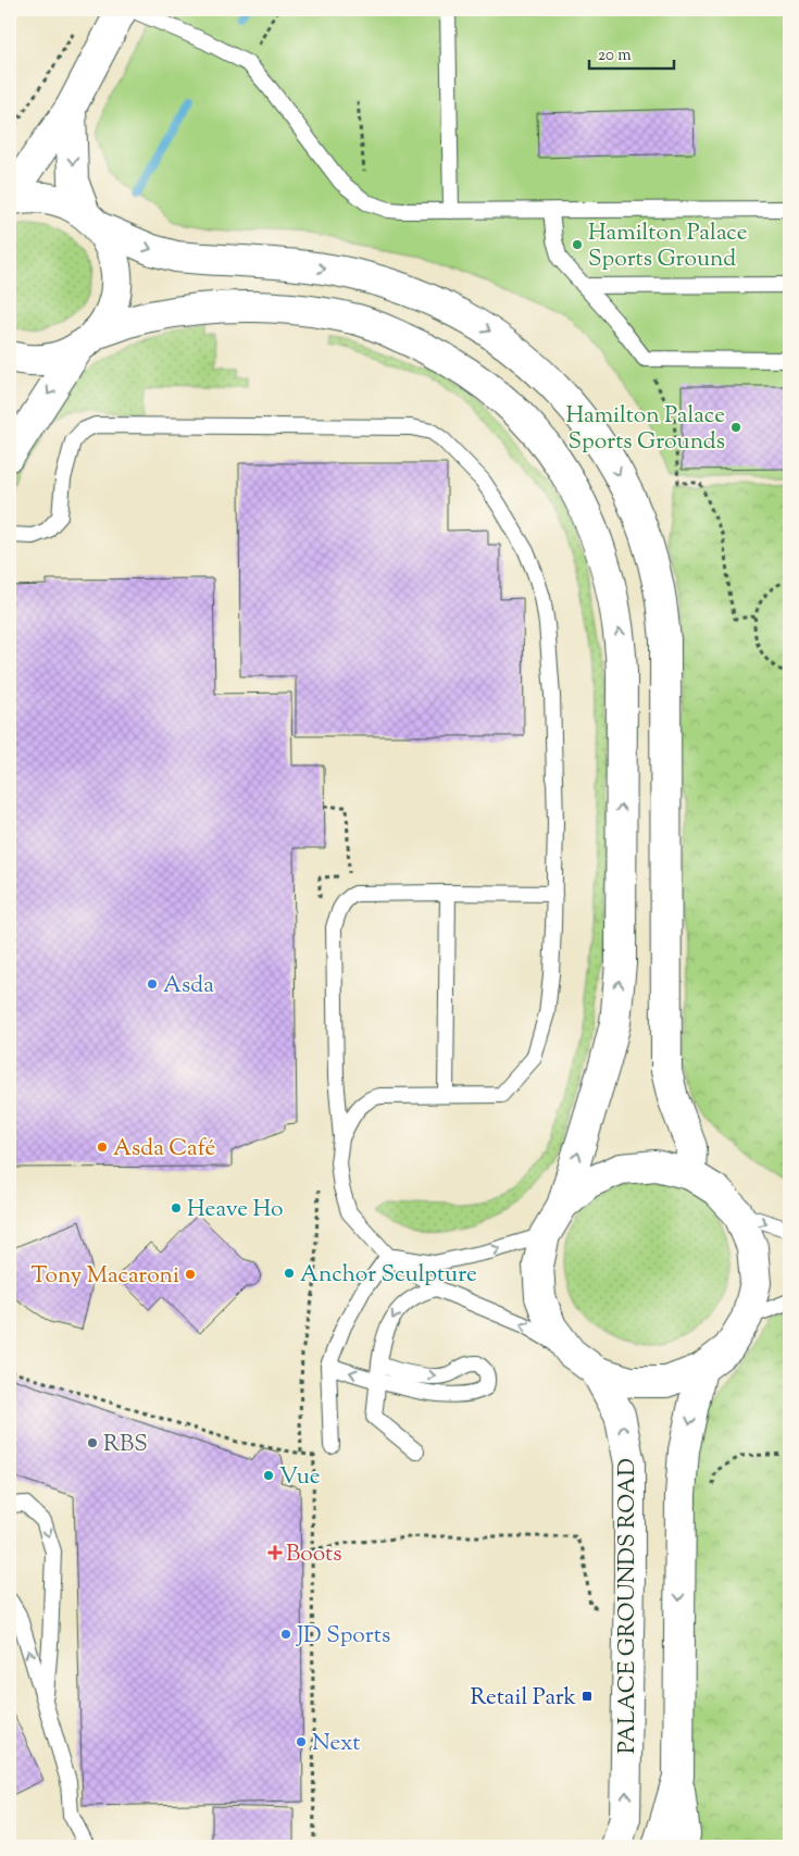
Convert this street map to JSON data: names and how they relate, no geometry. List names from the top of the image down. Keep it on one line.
{"streets":{"main road":["PALACE GROUNDS ROAD"]},"places":{"other":["Hamilton Palace Sports Ground","Hamilton Palace Sports Grounds","Asda","Asda Café","Heave Ho","Anchor Sculpture","Tony Macaroni","RBS","Vue","JD Sports","Next"],"health":["Boots"],"transit":["Retail Park"]},"scale_bar":"20 m"}
